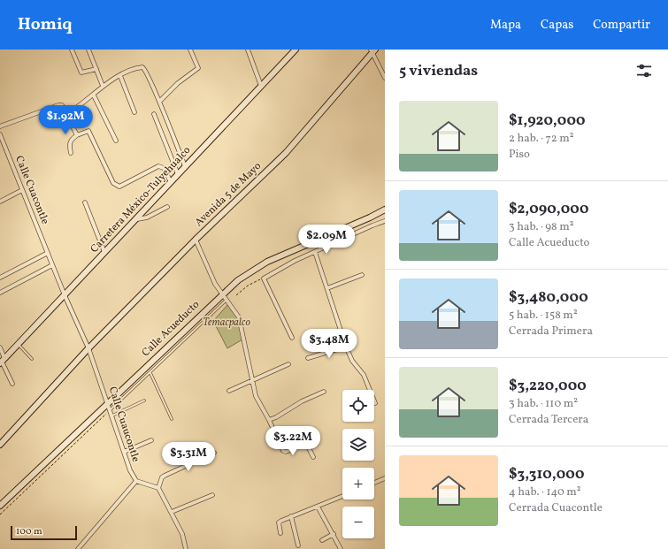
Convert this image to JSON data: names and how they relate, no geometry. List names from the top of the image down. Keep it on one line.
{"streets":{"main road":["Avenida 5 de Mayo","Carretera México-Tulyehualco","Calle Acueducto"],"street":["Calle Cuacontle","Calle Cuaucontle"]},"crossings":[["Calle Cuacontle","Avenida 5 de Mayo"],["Calle Cuacontle","Carretera México-Tulyehualco"],["Calle Cuacontle","Calle Cuaucontle"],["Avenida 5 de Mayo","Calle Cuaucontle"],["Calle Acueducto","Calle Cuaucontle"]],"parks":["Temacpalco"],"scale_bar":"100 m","page":{"header":"Homiq","nav":["Mapa","Capas","Compartir"],"heading":"5 viviendas","list":[{"name":"$1,920,000","note":"2 hab. · 72 m² · Piso"},{"name":"$2,090,000","note":"3 hab. · 98 m² · Calle Acueducto"},{"name":"$3,480,000","note":"5 hab. · 158 m² · Cerrada Primera"},{"name":"$3,220,000","note":"3 hab. · 110 m² · Cerrada Tercera"},{"name":"$3,310,000","note":"4 hab. · 140 m² · Cerrada Cuacontle"}],"price":["$1.92M","$2.09M","$3.48M","$3.22M","$3.31M"],"map_buttons":["+","−"],"scale":"100 m"}}
